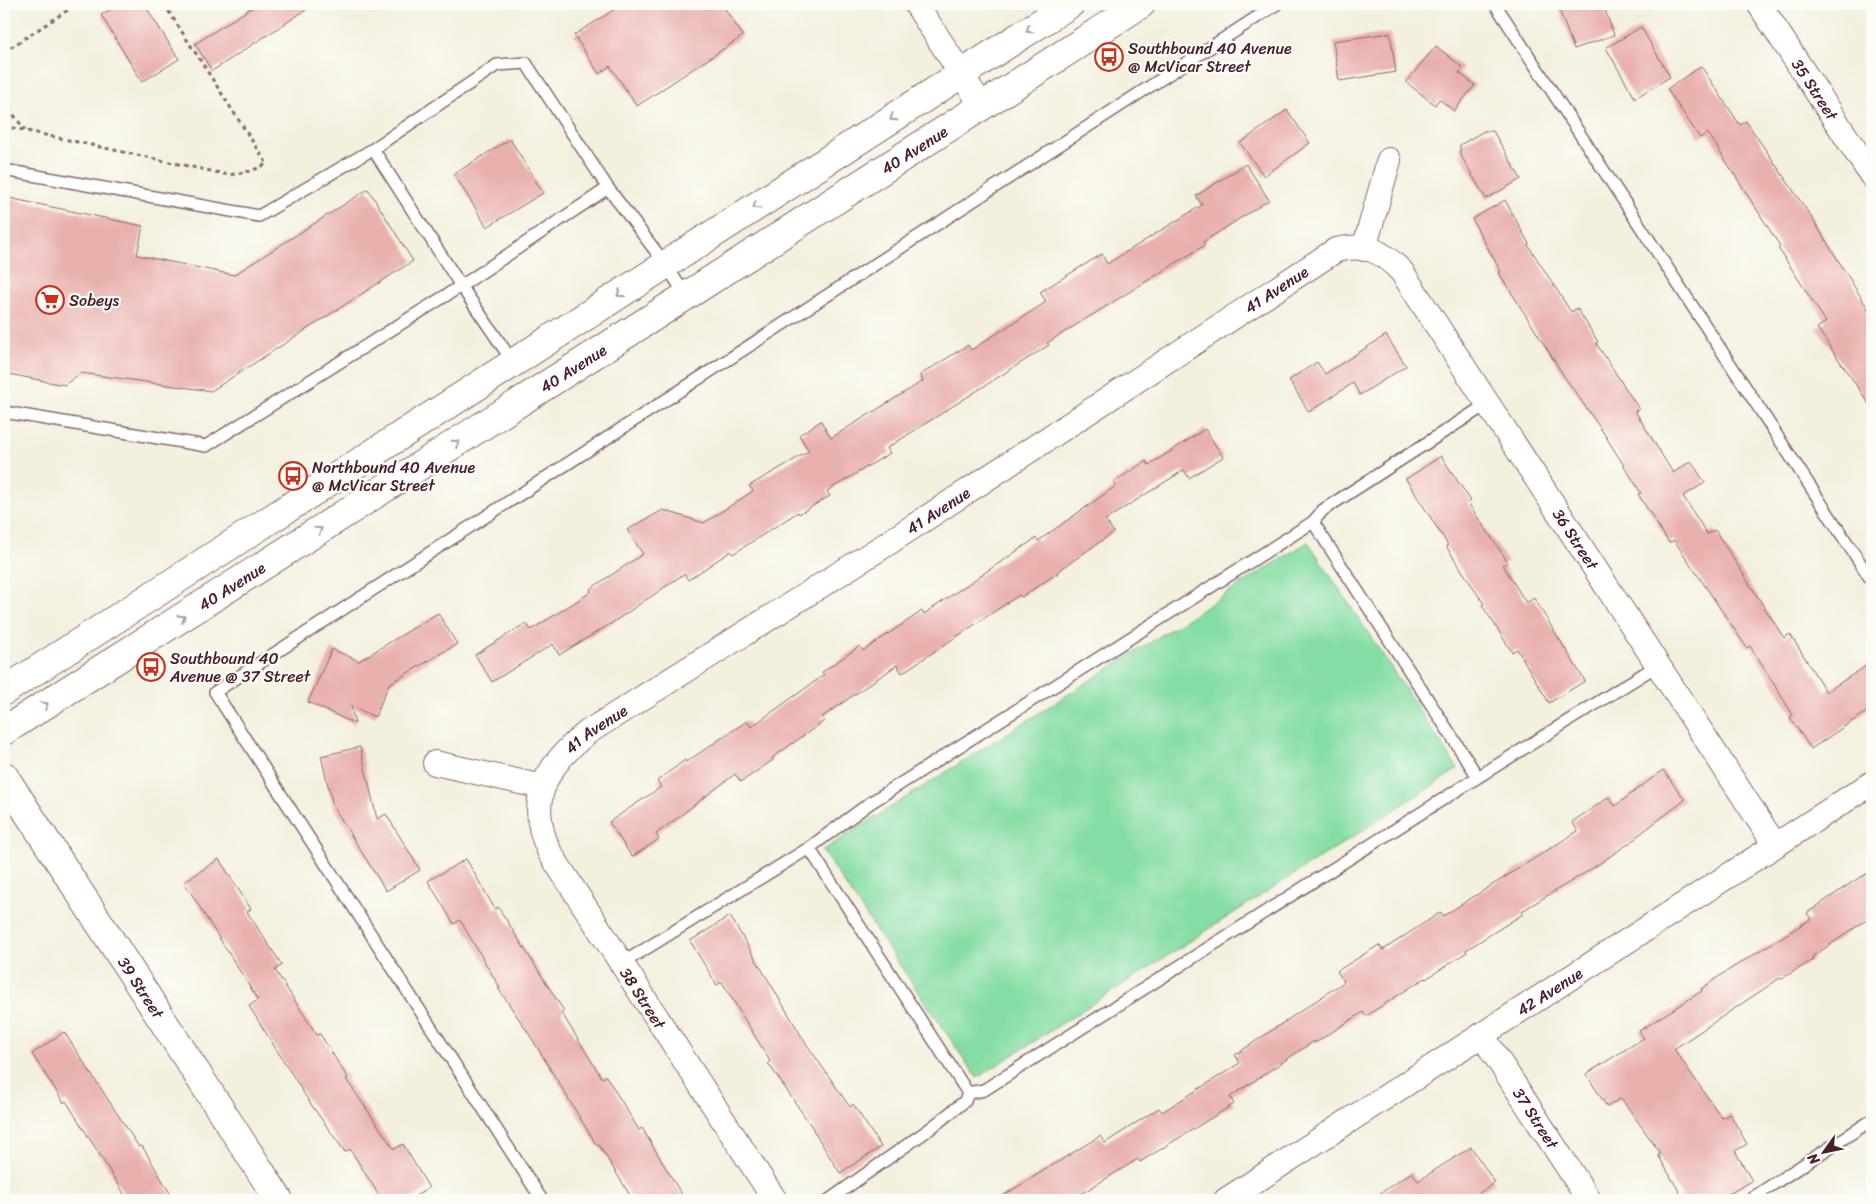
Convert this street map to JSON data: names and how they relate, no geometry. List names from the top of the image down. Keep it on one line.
{"streets":{"main road":["40 Avenue","39 Street"],"street":["35 Street","41 Avenue","36 Street","42 Avenue","38 Street","37 Street"]},"crossings":[["41 Avenue","36 Street"],["41 Avenue","38 Street"],["36 Street","42 Avenue"],["42 Avenue","37 Street"]],"places":{"bus stop":["Southbound 40 Avenue @ McVicar Street","Northbound 40 Avenue @ McVicar Street","Southbound 40 Avenue @ 37 Street"],"supermarket":["Sobeys"]},"north":"bottom left"}
